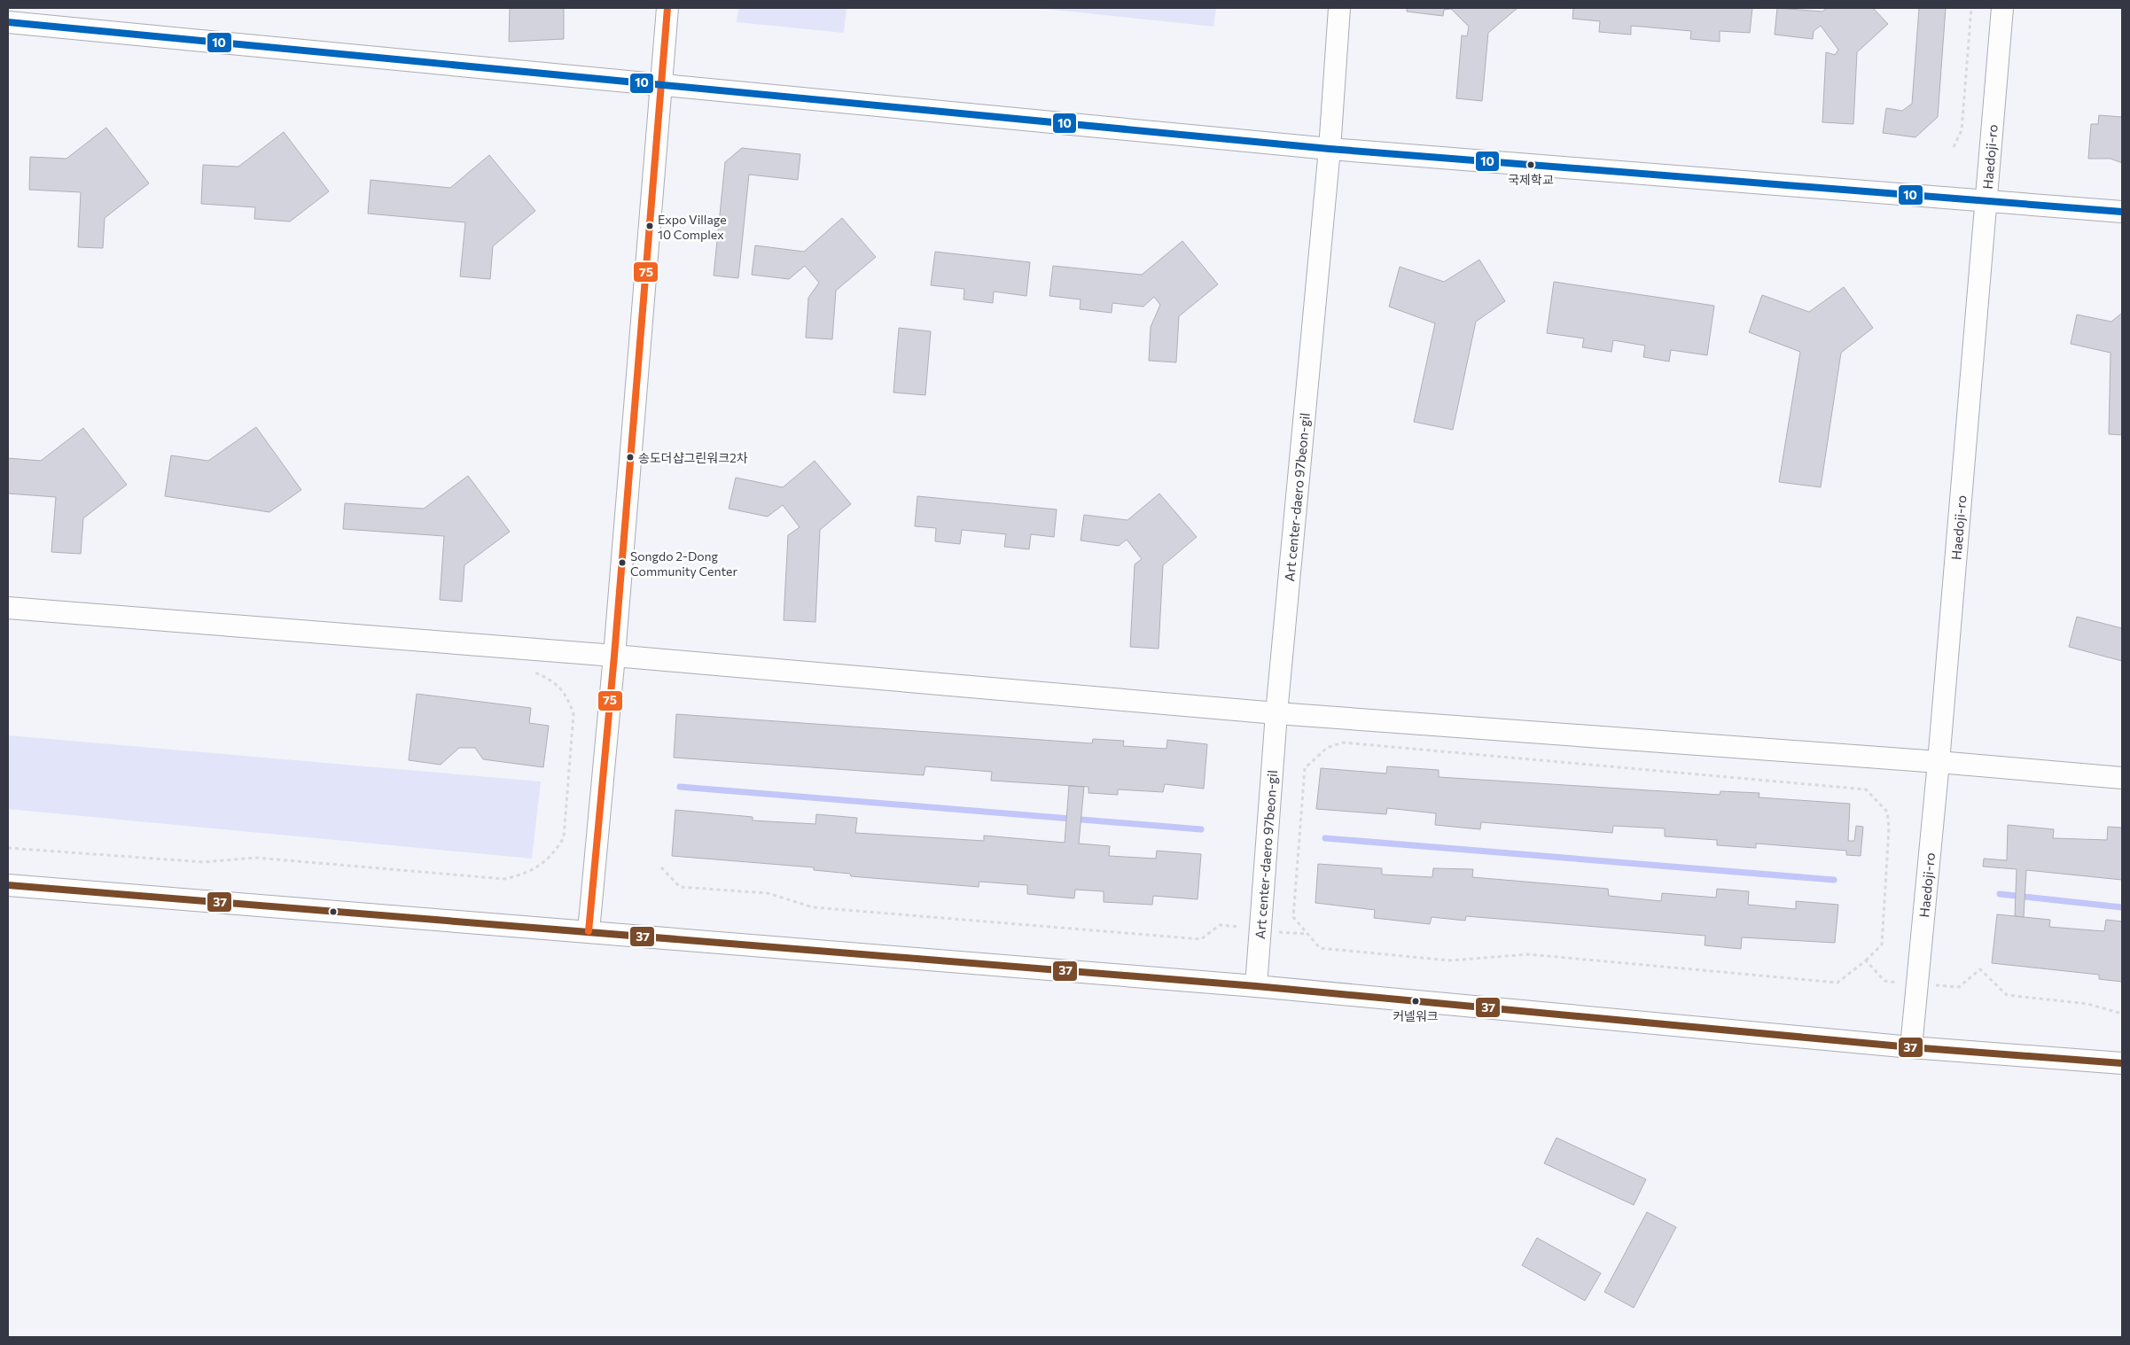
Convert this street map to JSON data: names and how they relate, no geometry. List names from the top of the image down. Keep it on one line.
{"streets":{"street":["Haedoji-ro","Art center-daero 97beon-gil"]},"places":["국제학교","Expo Village 10 Complex","송도더샵그린워크2차","Songdo 2-Dong Community Center","커넬워크"],"lines":["transit line 75","transit line 10","transit line 37"]}
